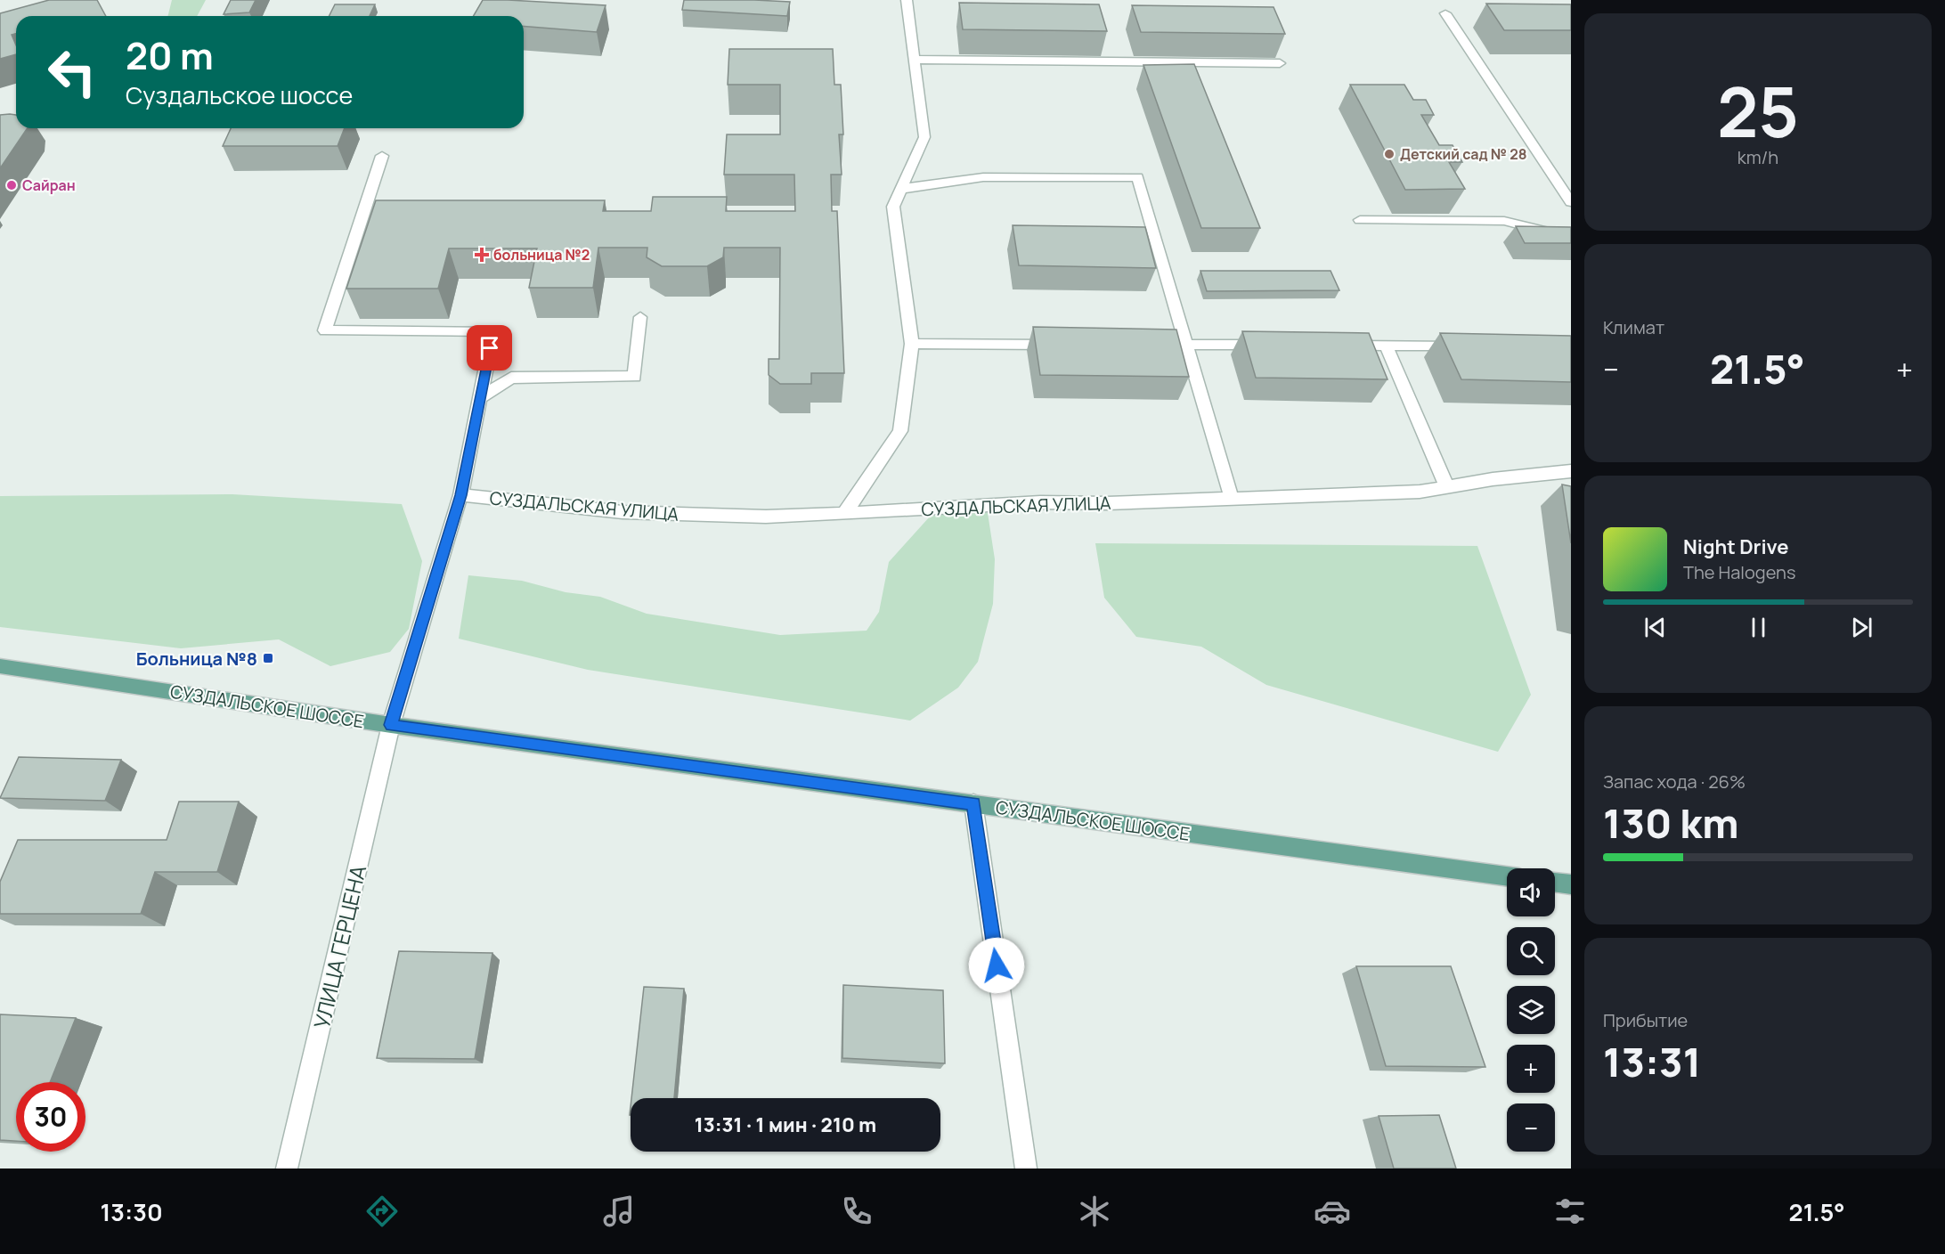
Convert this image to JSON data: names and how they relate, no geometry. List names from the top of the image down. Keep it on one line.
{"streets":{"main road":["СУЗДАЛЬСКОЕ ШОССЕ"],"street":["СУЗДАЛЬСКАЯ УЛИЦА","УЛИЦА ГЕРЦЕНА"]},"crossings":[["СУЗДАЛЬСКАЯ УЛИЦА","УЛИЦА ГЕРЦЕНА"],["СУЗДАЛЬСКОЕ ШОССЕ","УЛИЦА ГЕРЦЕНА"]],"places":{"other":["Детский сад № 28","Сайран"],"health":["больница №2"],"transit":["Больница №8"]},"page":{"tile":[["25","km/h"],"Климат",["Запас хода · 26%","130 km"],["Прибытие","13:31"]],"turn":["20 m","Суздальское шоссе"],"heat":["−","21.5°","+"],"song":["Night Drive","The Halogens"],"map_buttons":["+","−"],"limit":"30","trip":"13:31 · 1 мин · 210 m","tabs":["13:30","21.5°"]}}
